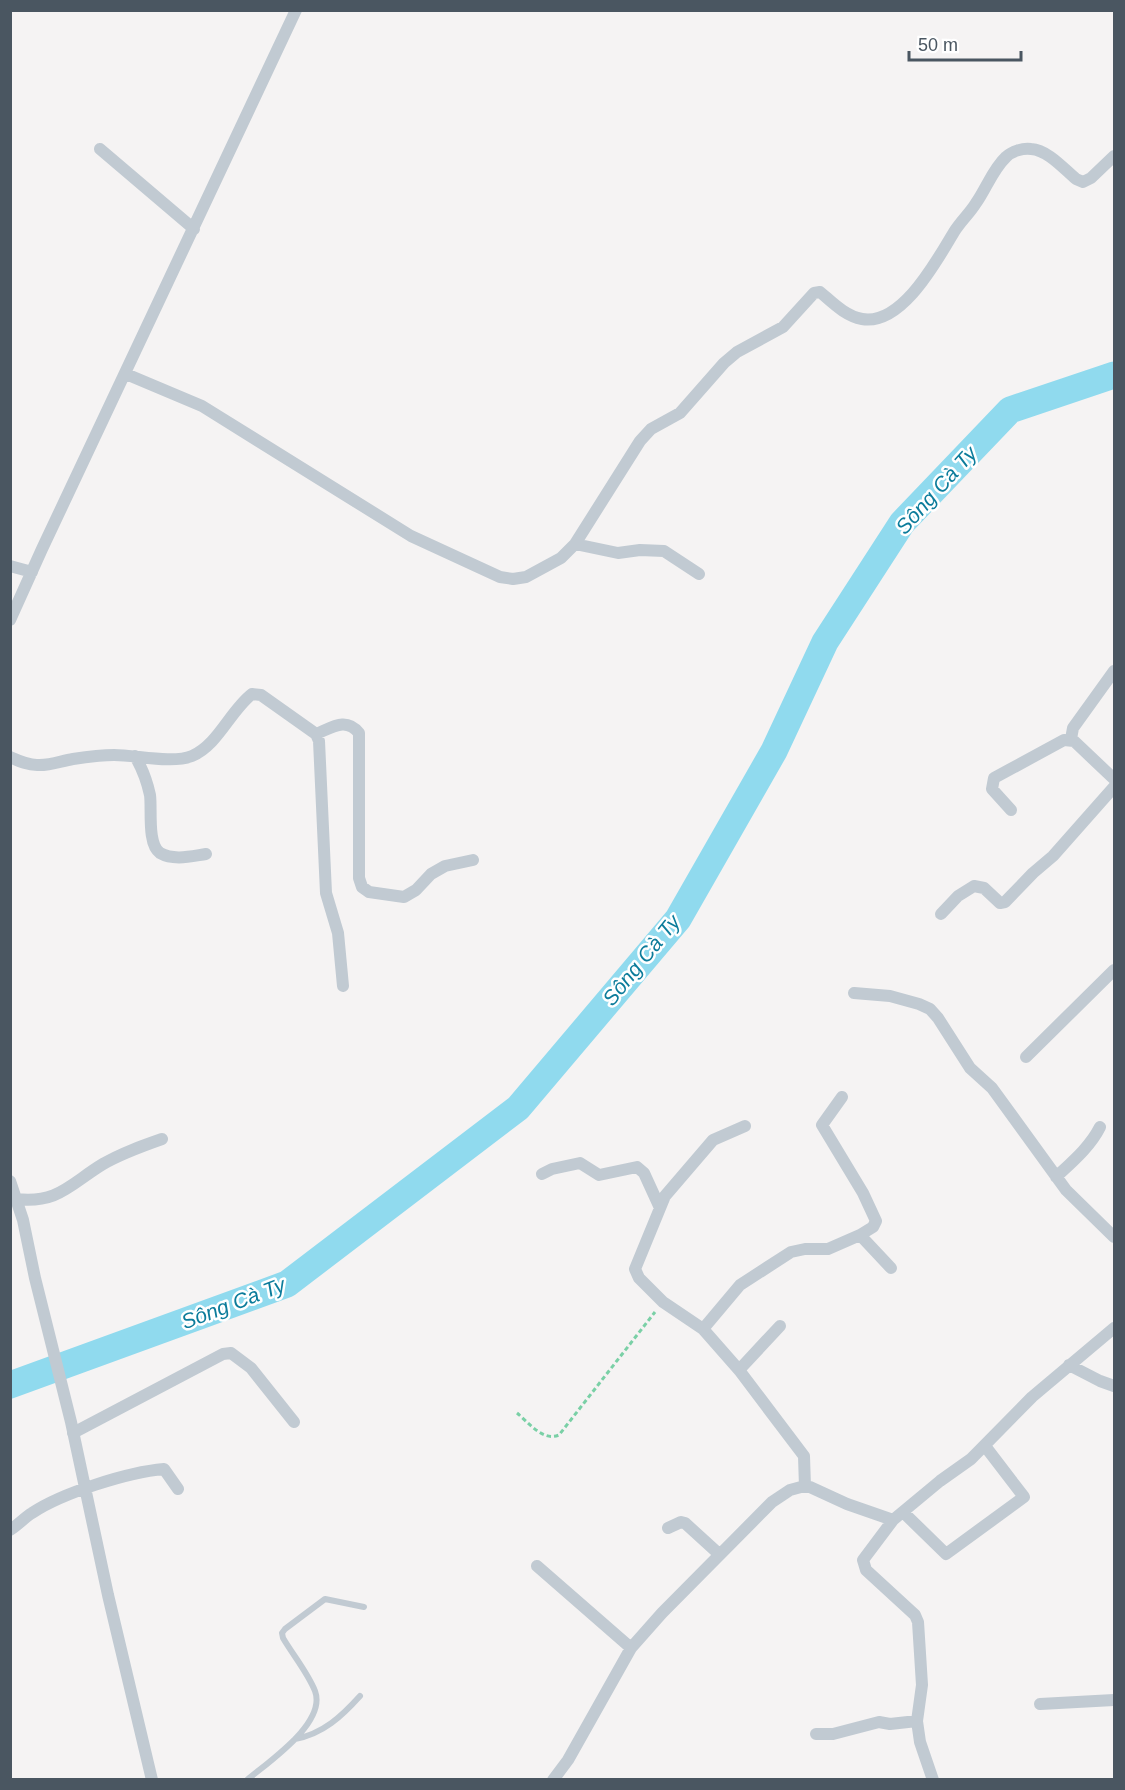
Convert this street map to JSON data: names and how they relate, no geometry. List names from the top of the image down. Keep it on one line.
{"water":["Sông Cà Ty"],"scale_bar":"50 m"}
